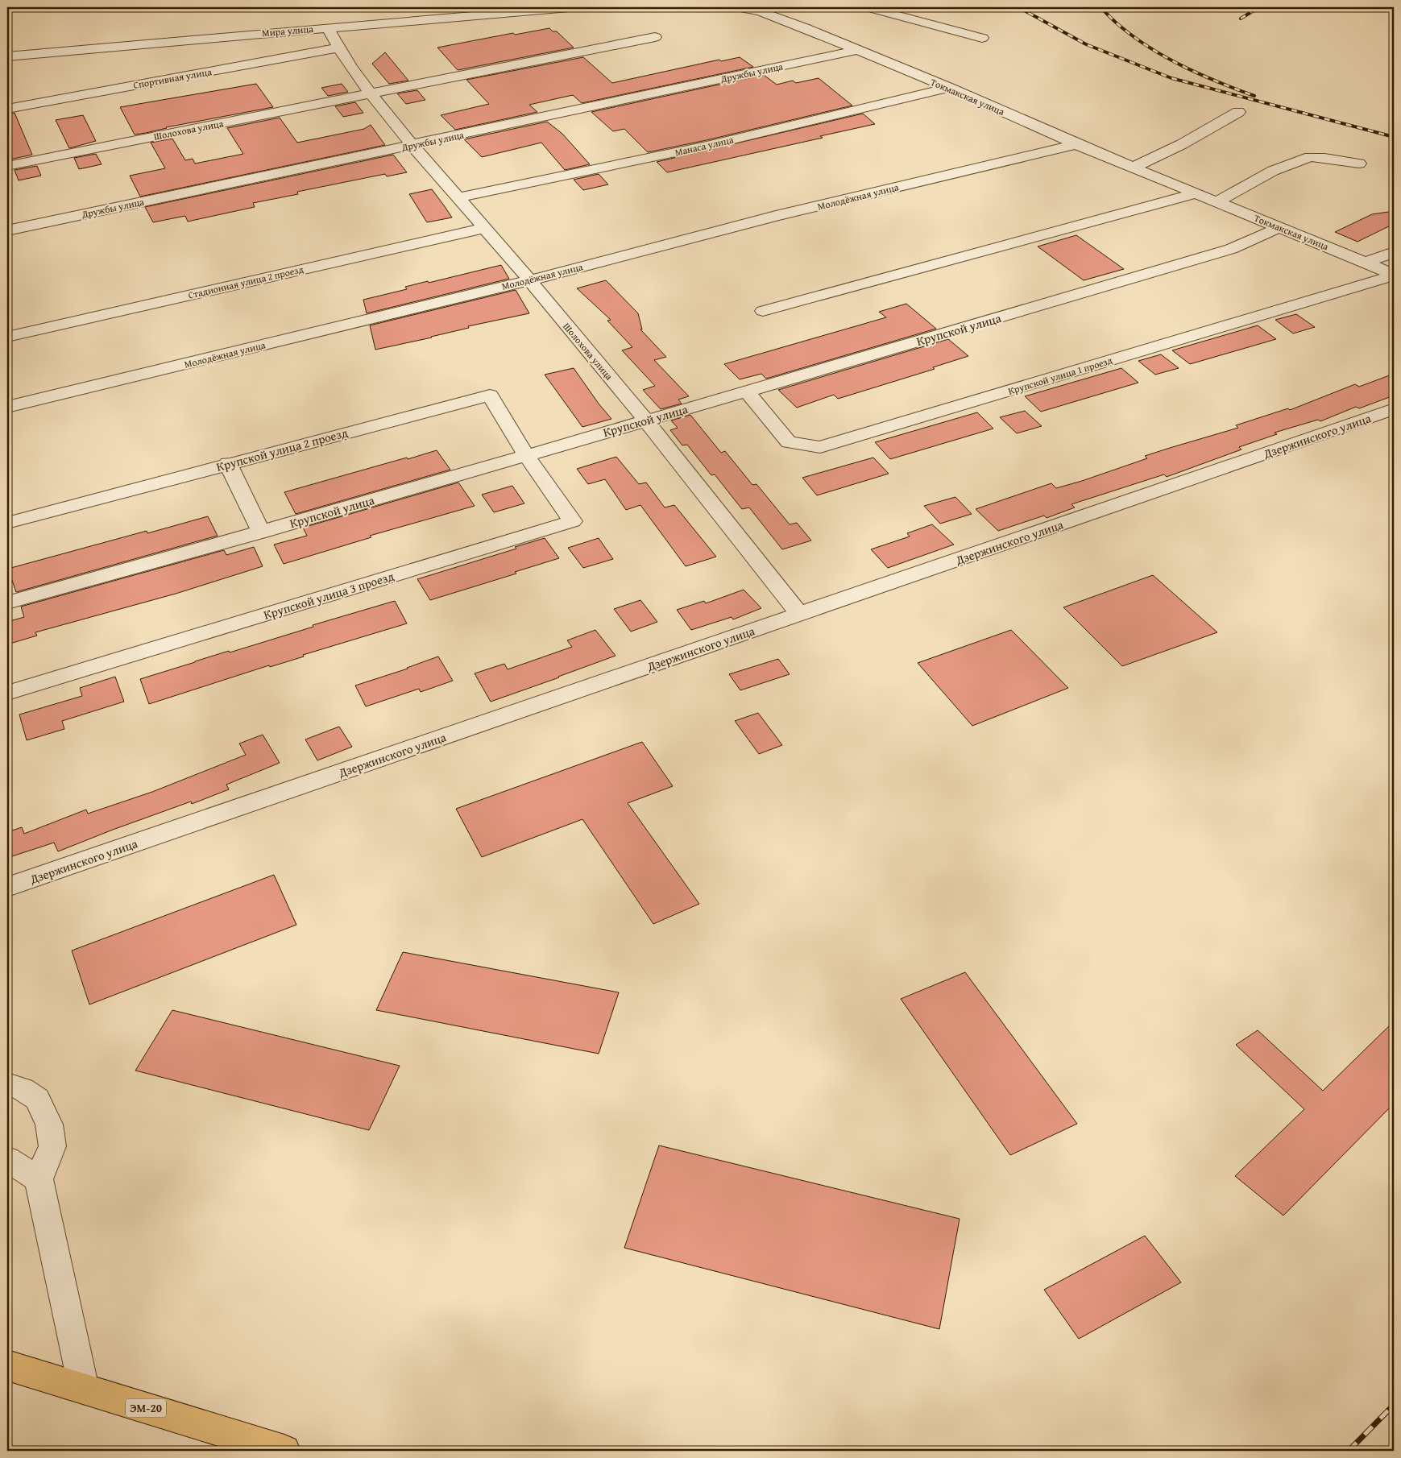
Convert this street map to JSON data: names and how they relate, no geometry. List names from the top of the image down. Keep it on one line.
{"streets":{"main road":["ЭМ-20"],"street":["Мира улица","Дружбы улица","Спортивная улица","Токмакская улица","Шолохова улица","Манаса улица","Молодёжная улица","Стадионная улица 2 проезд","Крупской улица","Крупской улица 1 проезд","Дзержинского улица","Крупской улица 2 проезд","Крупской улица 3 проезд"]},"crossings":[["Мира улица","Шолохова улица"],["Дружбы улица","Токмакская улица"],["Дружбы улица","Шолохова улица"],["Спортивная улица","Шолохова улица"],["Токмакская улица","Манаса улица"],["Токмакская улица","Молодёжная улица"],["Токмакская улица","Крупской улица"],["Токмакская улица","Крупской улица 1 проезд"],["Шолохова улица","Манаса улица"],["Шолохова улица","Молодёжная улица"],["Шолохова улица","Стадионная улица 2 проезд"],["Шолохова улица","Крупской улица"],["Шолохова улица","Дзержинского улица"],["Крупской улица","Крупской улица 1 проезд"],["Крупской улица","Крупской улица 2 проезд"],["Крупской улица","Крупской улица 3 проезд"],["Крупской улица 2 проезд","Крупской улица 3 проезд"]]}
